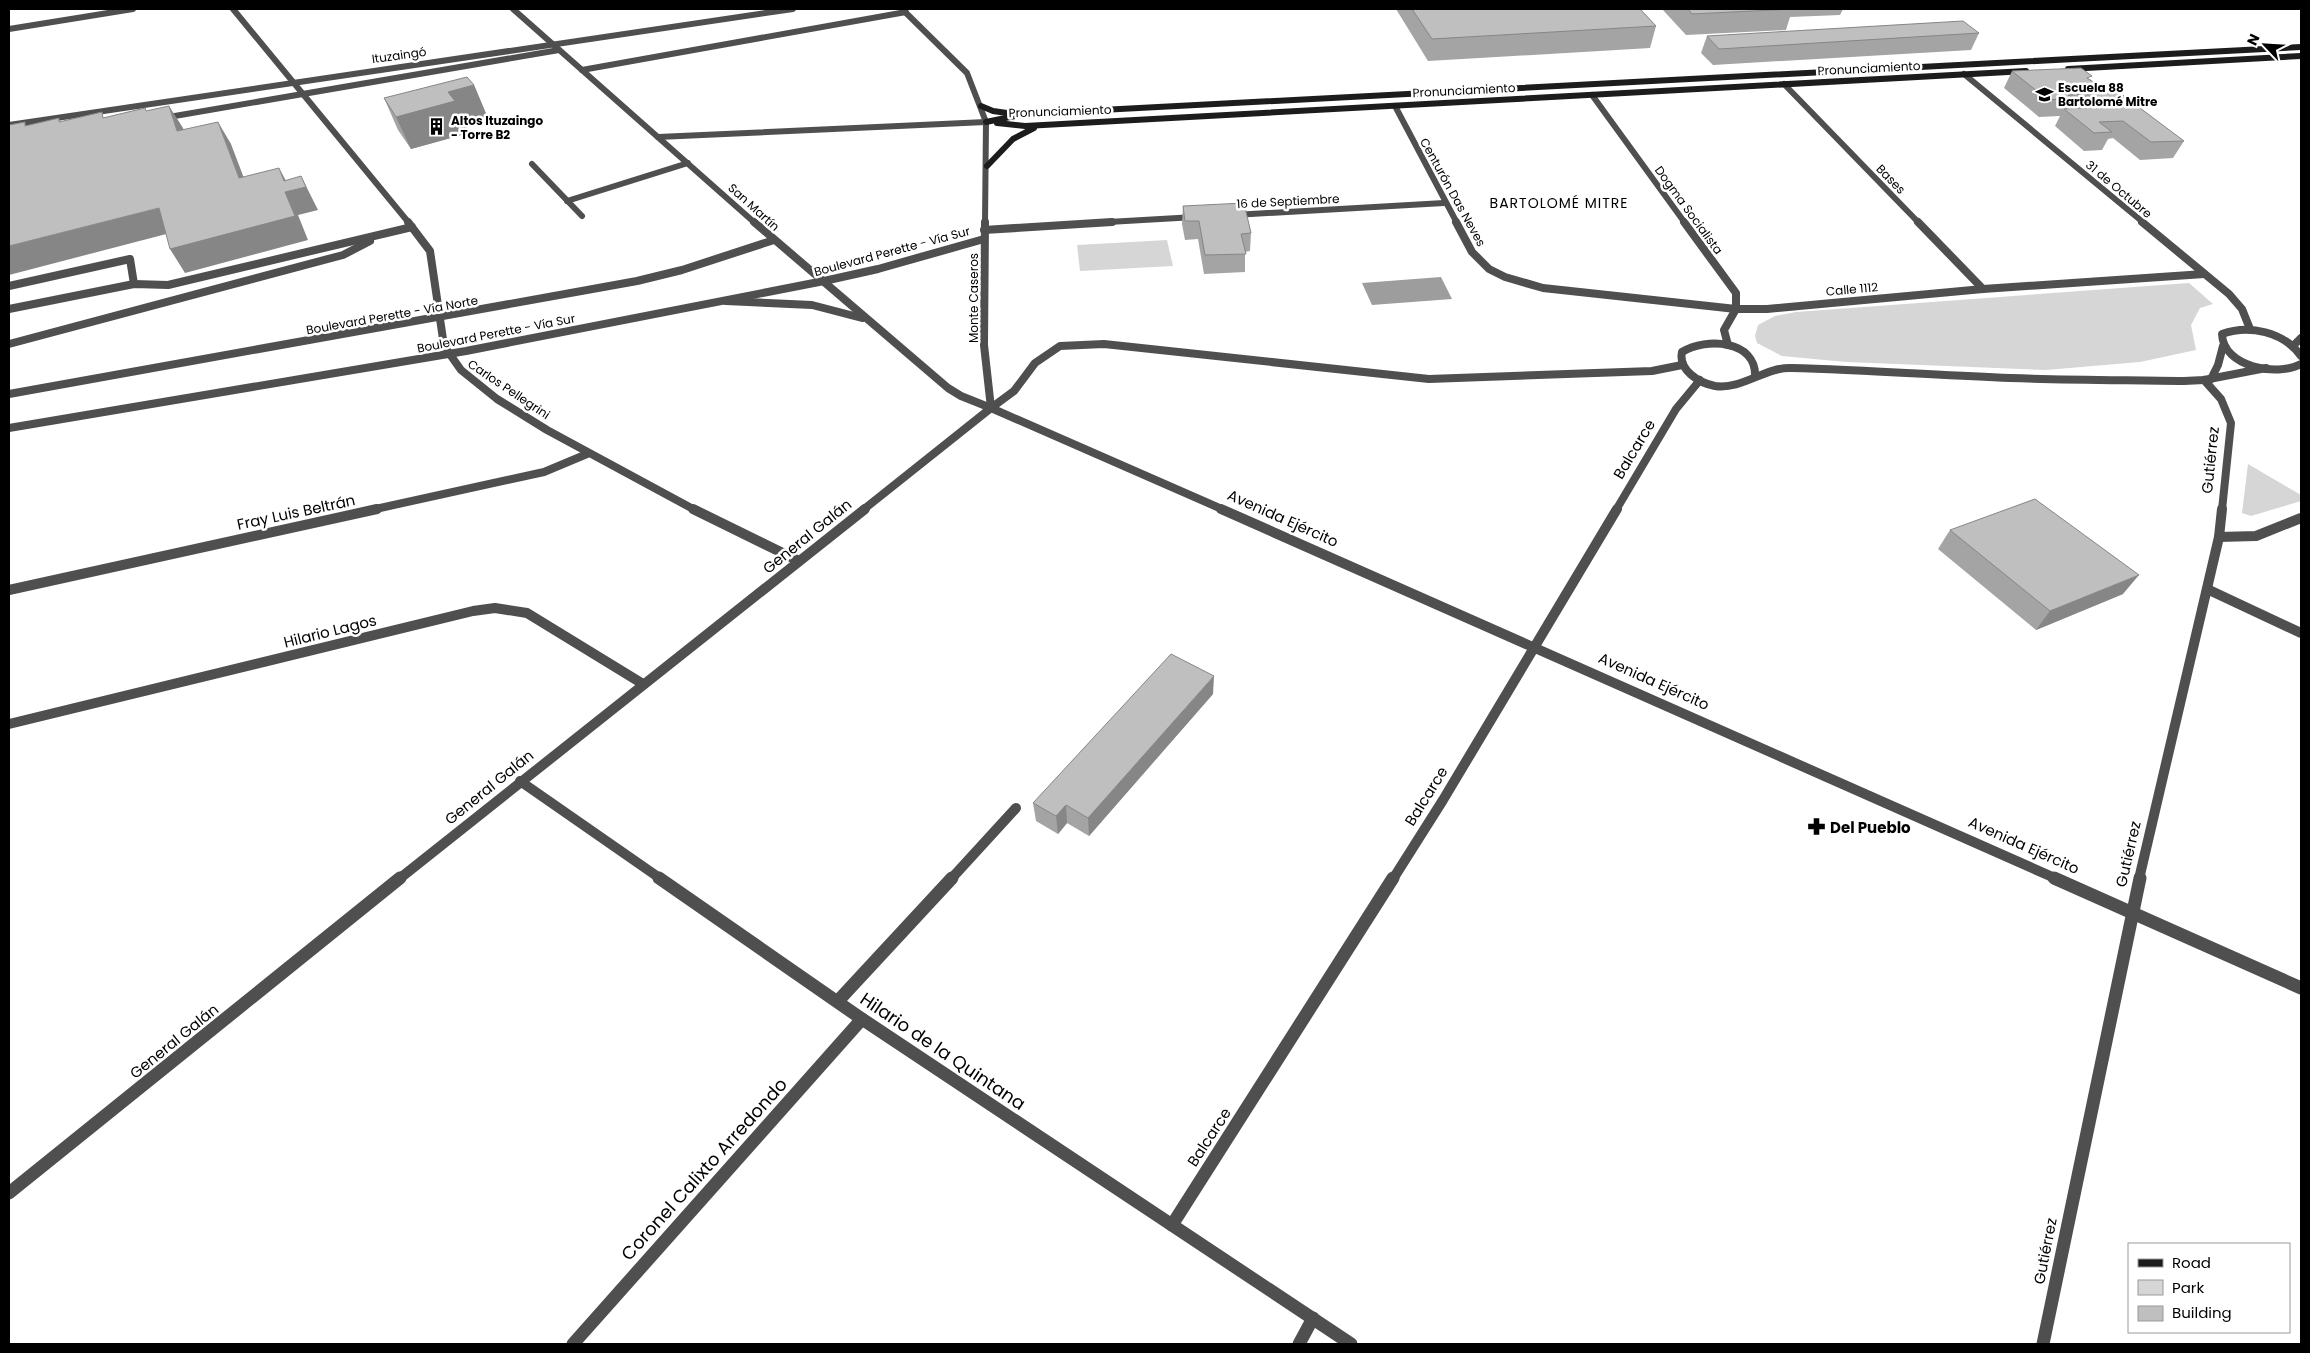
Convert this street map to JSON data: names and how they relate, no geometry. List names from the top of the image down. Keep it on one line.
{"streets":{"main road":["Pronunciamiento"],"street":["Ituzaingó","Bases","31 de Octubre","Centurón Das Neves","16 de Septiembre","San Martín","Dogma Socialista","Boulevard Perette - Vía Sur","Calle 1112","Monte Caseros","Boulevard Perette - Vía Norte","Carlos Pellegrini","Balcarce","Gutiérrez","Fray Luis Beltrán","Avenida Ejército","General Galán","Hilario Lagos","Hilario de la Quintana","Coronel Calixto Arredondo"]},"crossings":[["Ituzaingó","San Martín"],["Pronunciamiento","Bases"],["Pronunciamiento","31 de Octubre"],["Pronunciamiento","Centurón Das Neves"],["Pronunciamiento","Dogma Socialista"],["Pronunciamiento","Monte Caseros"],["Bases","Calle 1112"],["31 de Octubre","Calle 1112"],["Centurón Das Neves","16 de Septiembre"],["Centurón Das Neves","Calle 1112"],["San Martín","Boulevard Perette - Vía Sur"],["San Martín","Monte Caseros"],["San Martín","Boulevard Perette - Vía Norte"],["San Martín","Avenida Ejército"],["San Martín","General Galán"],["Dogma Socialista","Calle 1112"],["Boulevard Perette - Vía Sur","Monte Caseros"],["Boulevard Perette - Vía Sur","Carlos Pellegrini"],["Monte Caseros","Avenida Ejército"],["Monte Caseros","General Galán"],["Carlos Pellegrini","Fray Luis Beltrán"],["Carlos Pellegrini","General Galán"],["Balcarce","Avenida Ejército"],["Balcarce","Hilario de la Quintana"],["Gutiérrez","Avenida Ejército"],["Avenida Ejército","General Galán"],["General Galán","Hilario Lagos"],["General Galán","Hilario de la Quintana"],["Hilario de la Quintana","Coronel Calixto Arredondo"]],"districts":["BARTOLOMÉ MITRE"],"places":{"school or university":["Escuela 88 Bartolomé Mitre"],"building":["Altos Ituzaingo - Torre B2"],"pharmacy":["Del Pueblo"]},"legend":["Road","Park","Building"],"north":"top left"}
